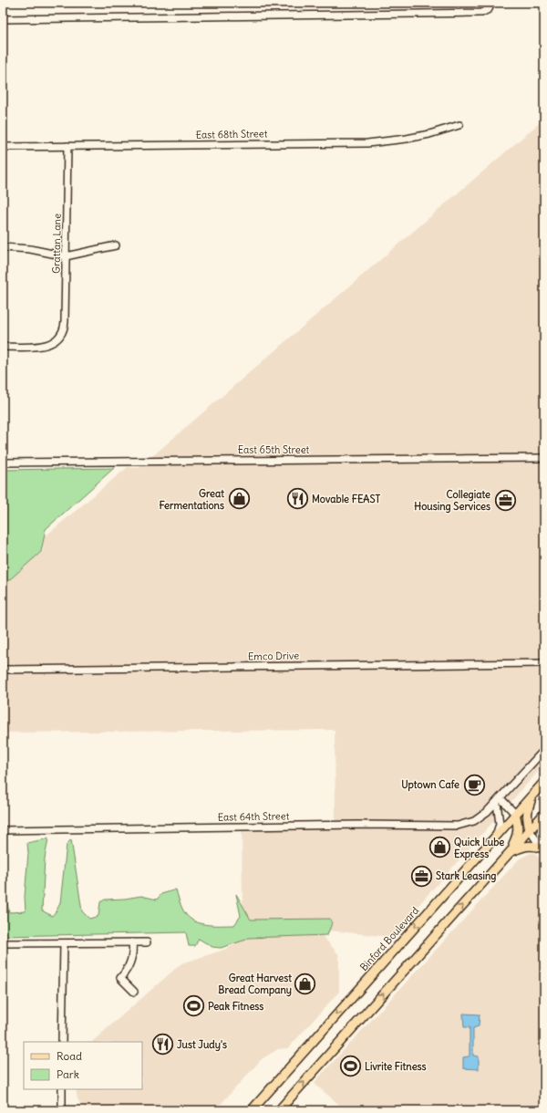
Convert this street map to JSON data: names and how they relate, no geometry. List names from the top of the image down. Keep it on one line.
{"streets":{"main road":["Binford Boulevard"],"street":["East 68th Street","Grattan Lane","East 65th Street","Emco Drive","East 64th Street"]},"crossings":[["East 68th Street","Grattan Lane"]],"places":{"shop":["Great Fermentations","Quick Lube Express","Great Harvest Bread Company"],"restaurant":["Movable FEAST","Just Judy's"],"office":["Collegiate Housing Services","Stark Leasing"],"cafe":["Uptown Cafe"],"sports":["Peak Fitness","Livrite Fitness"]},"legend":["Road","Park"]}
